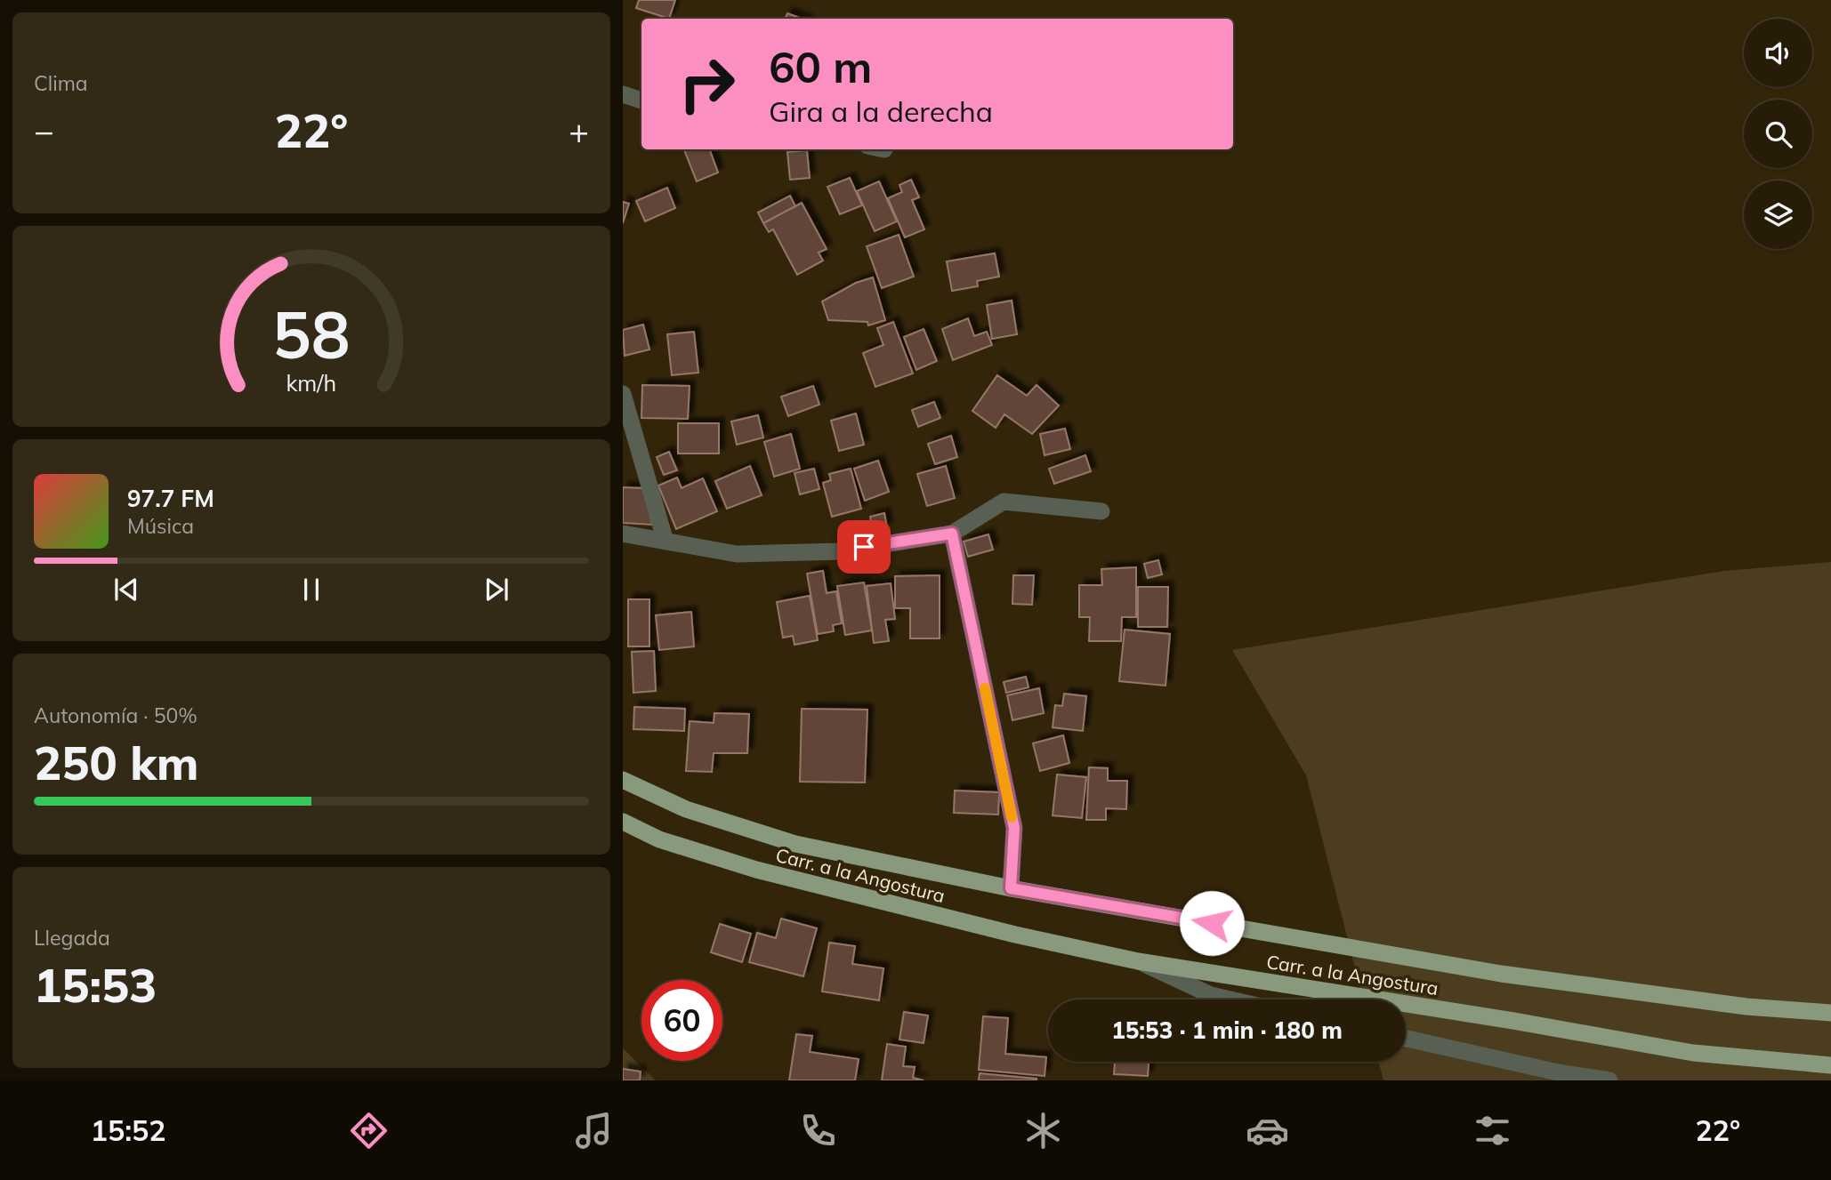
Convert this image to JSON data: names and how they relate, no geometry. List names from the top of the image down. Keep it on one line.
{"streets":{"main road":["Carr. a la Angostura"]},"page":{"tile":["Clima",["Autonomía · 50%","250 km"],["Llegada","15:53"]],"turn":["60 m","Gira a la derecha"],"heat":["−","22°","+"],"song":["97.7 FM","Música"],"limit":"60","trip":"15:53 · 1 min · 180 m","tabs":["15:52","22°"],"gauge":["58","km/h"]}}
